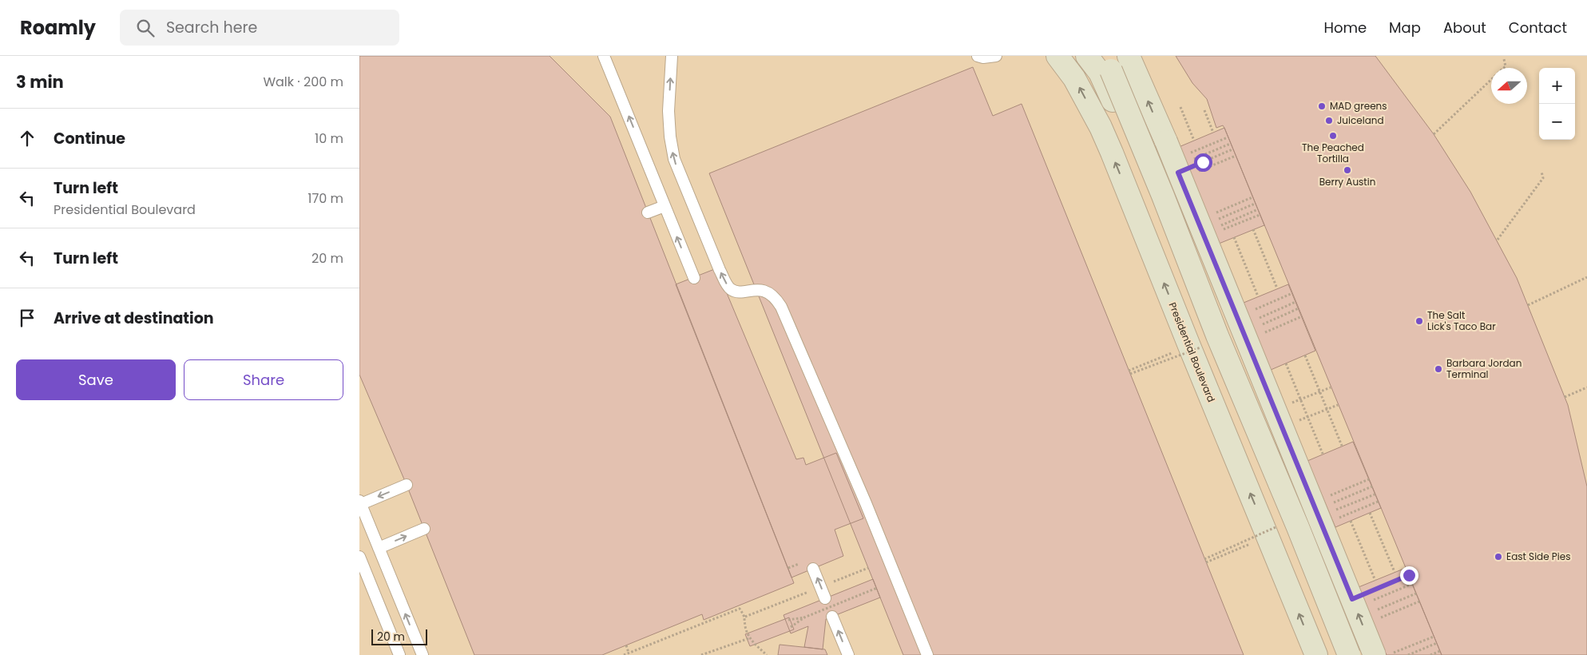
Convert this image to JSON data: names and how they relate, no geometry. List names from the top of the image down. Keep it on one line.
{"streets":{"main road":["Presidential Boulevard"]},"places":["MAD greens","Juiceland","The Peached Tortilla","Berry Austin","The Salt Lick's Taco Bar","Barbara Jordan Terminal","East Side Pies"],"scale_bar":"20 m","north":"left","page":{"header":"Roamly","search":"Search here","nav":["Home","Map","About","Contact"],"heading":["3 min","Walk · 200 m"],"map_buttons":["+","−"],"list":[["Continue","10 m"],["Turn left","Presidential Boulevard","170 m"],["Turn left","20 m"],"Arrive at destination"],"buttons":["Save","Share"],"scale":"20 m"}}
